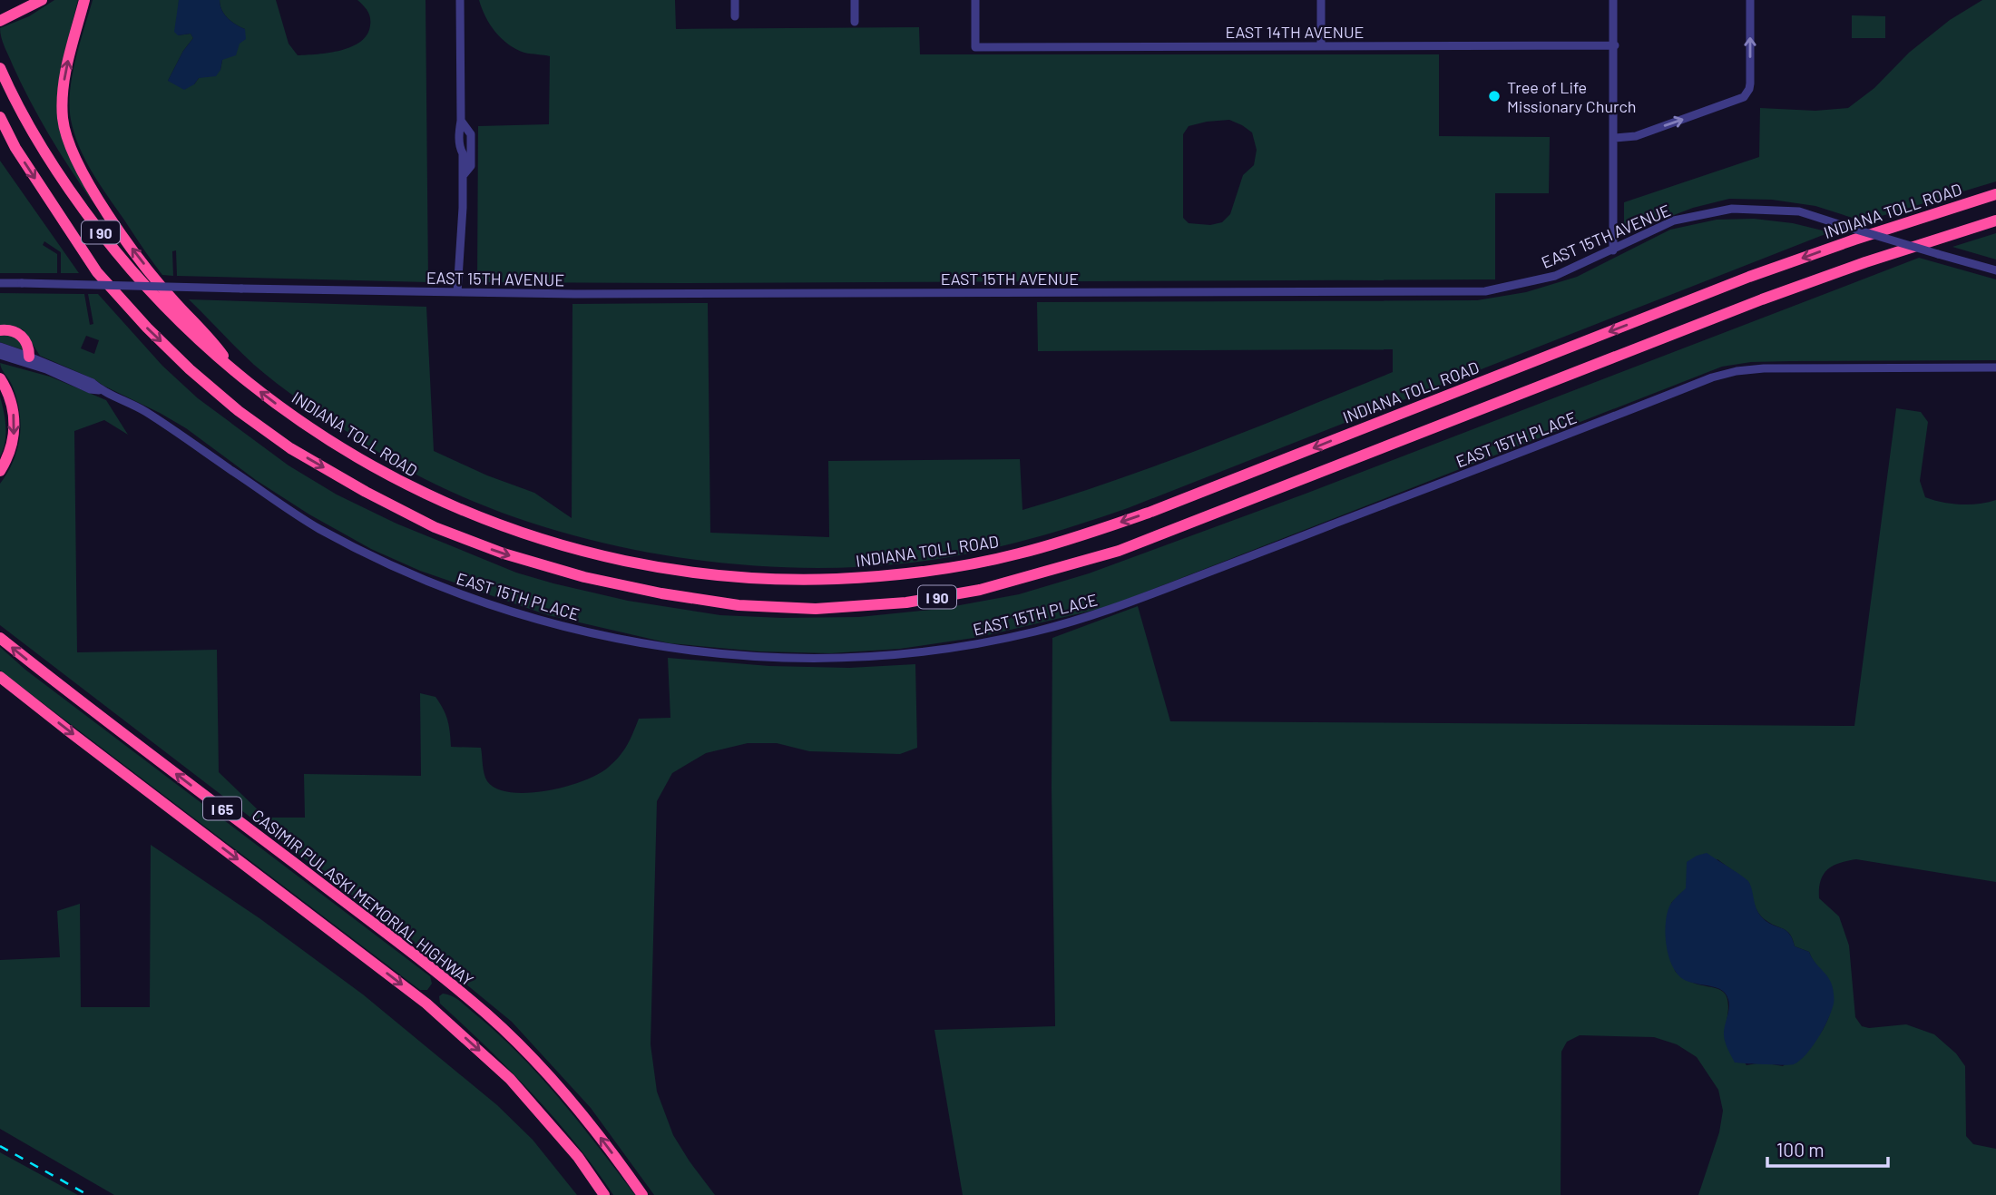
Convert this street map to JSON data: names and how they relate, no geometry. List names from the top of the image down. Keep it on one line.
{"streets":{"highway":["INDIANA TOLL ROAD","I 90","I 65","CASIMIR PULASKI MEMORIAL HIGHWAY"],"street":["EAST 14TH AVENUE","EAST 15TH AVENUE","EAST 15TH PLACE"]},"one_way":["INDIANA TOLL ROAD"],"places":["Tree of Life Missionary Church"],"scale_bar":"100 m"}
